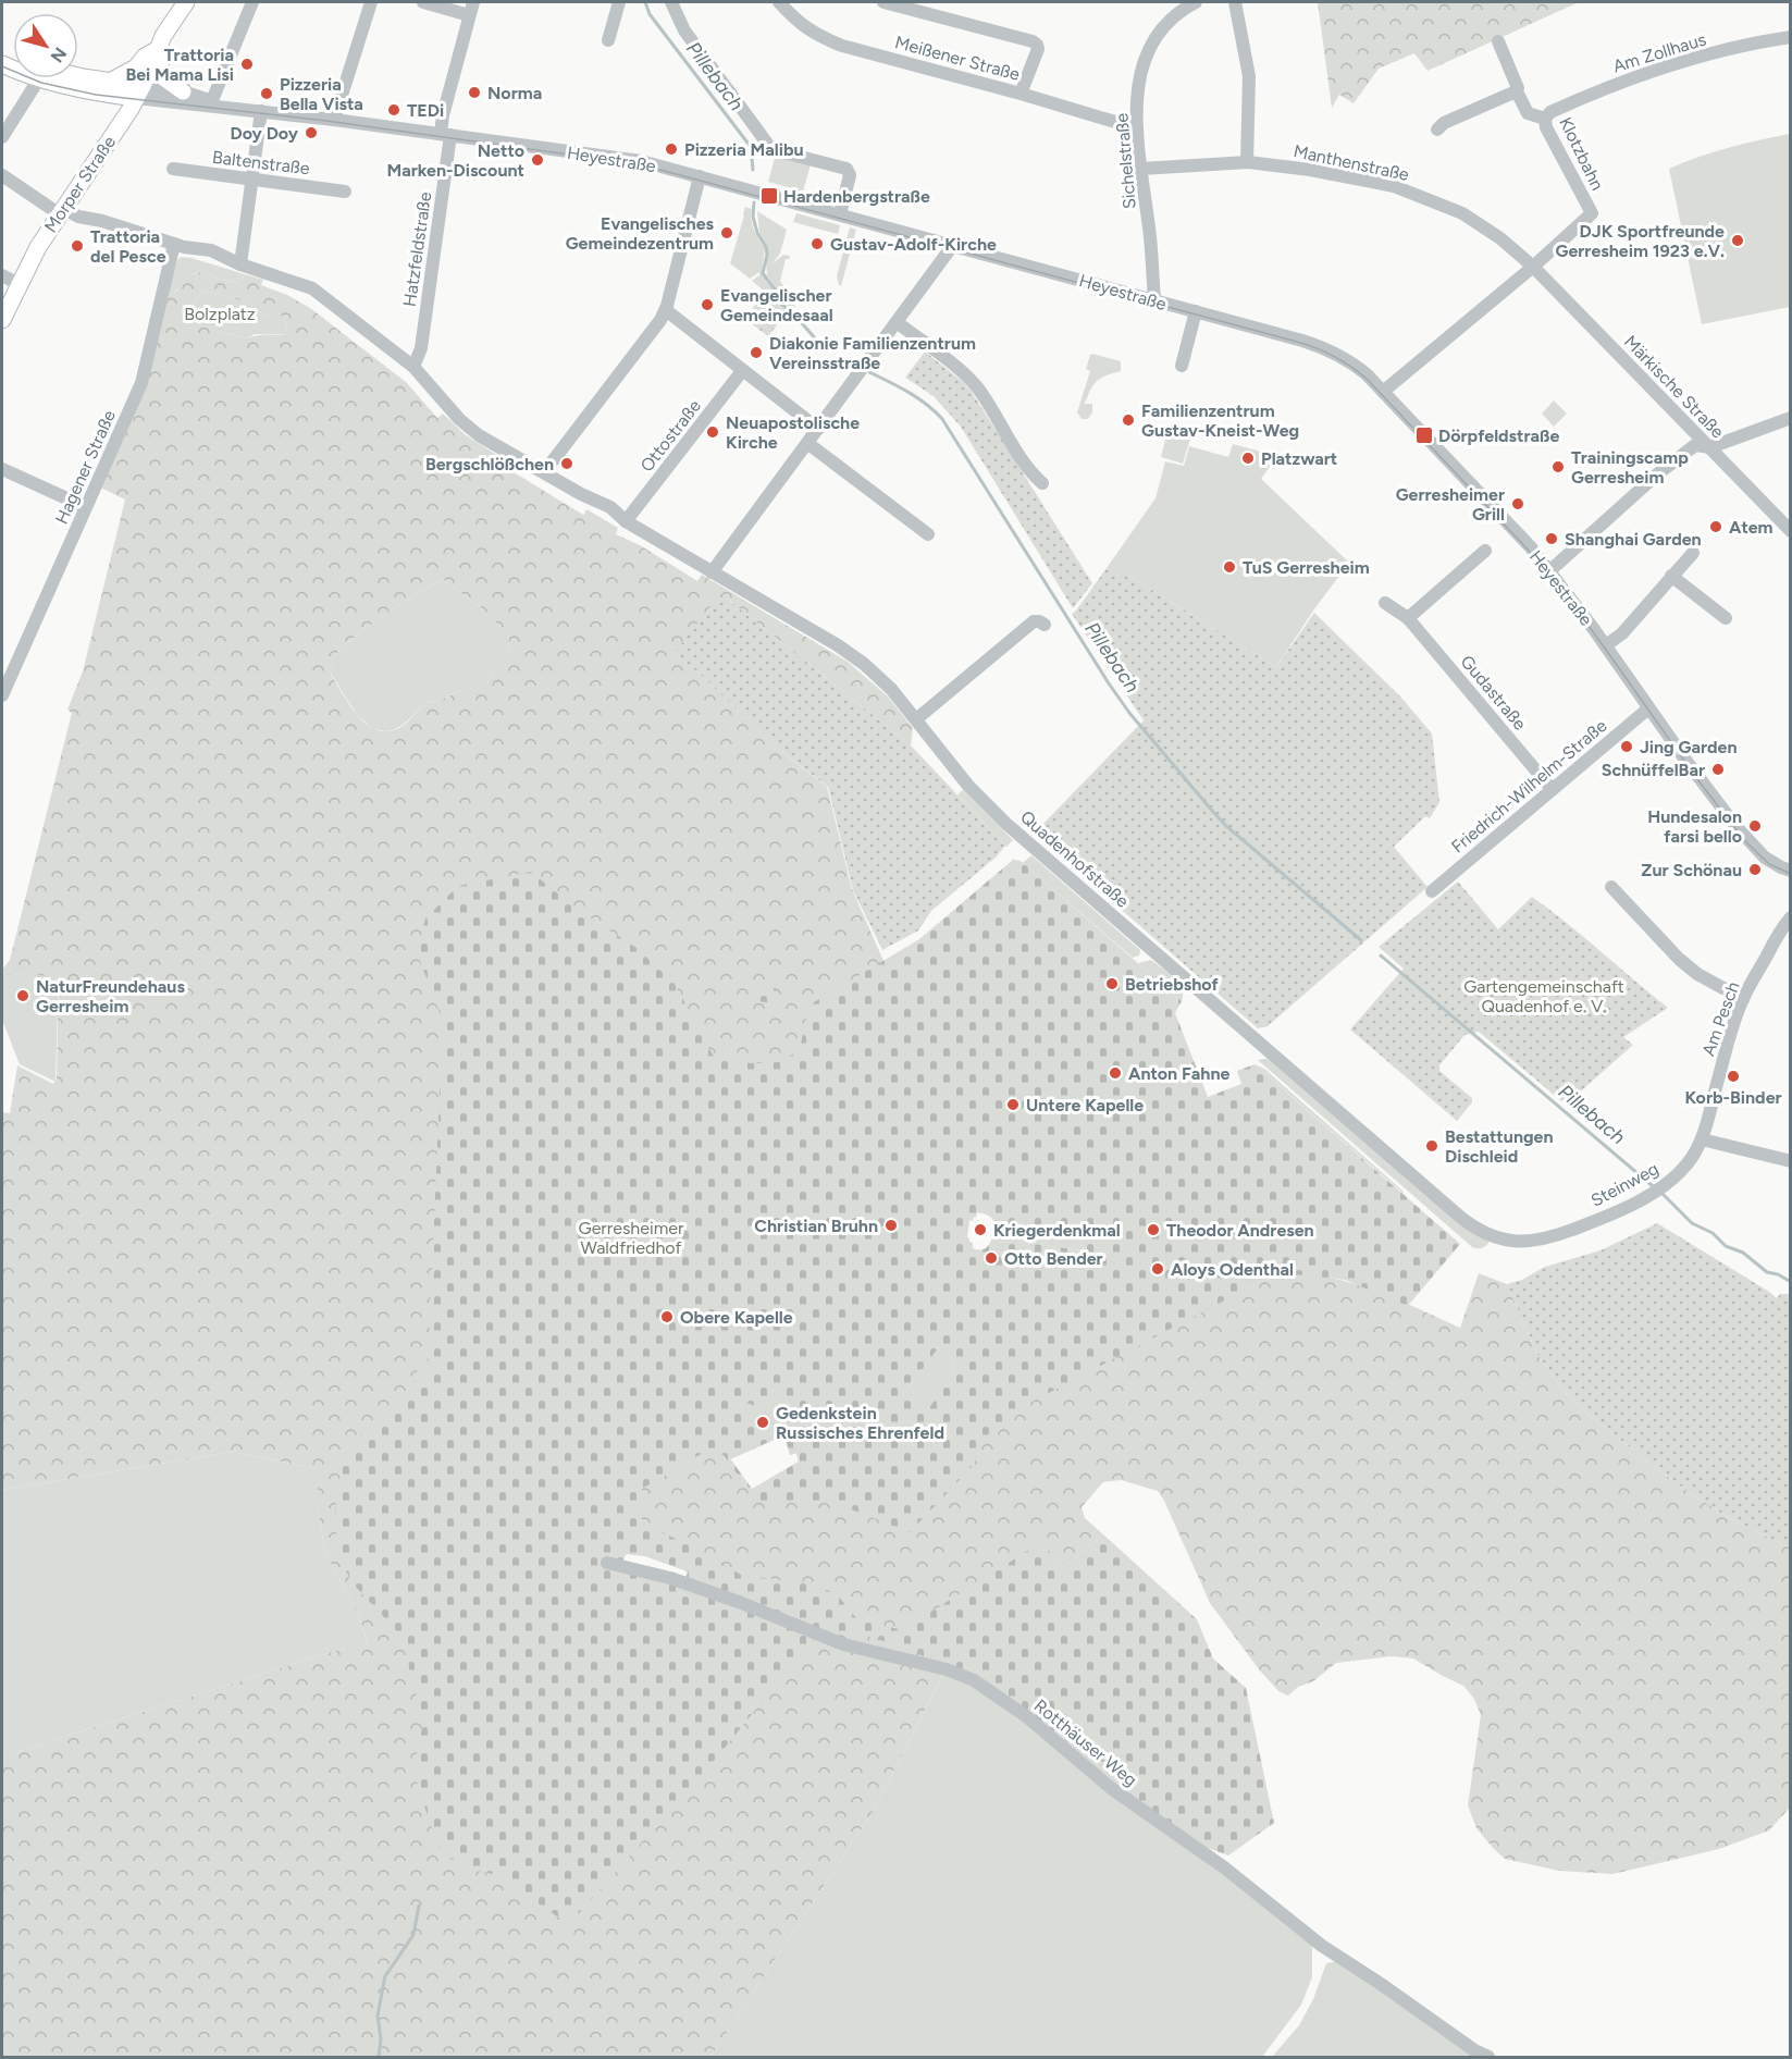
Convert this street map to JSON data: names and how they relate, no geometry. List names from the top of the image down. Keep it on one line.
{"streets":{"main road":["Heyestraße","Morper Straße"],"street":["Am Zollhaus","Meißener Straße","Klotzbahn","Sichelstraße","Baltenstraße","Manthenstraße","Hatzfeldstraße","Märkische Straße","Ottostraße","Hagener Straße","Gudastraße","Friedrich-Wilhelm-Straße","Quadenhofstraße","Am Pesch","Steinweg","Rotthäuser Weg"]},"crossings":[["Am Zollhaus","Klotzbahn"],["Meißener Straße","Sichelstraße"],["Klotzbahn","Manthenstraße"],["Klotzbahn","Märkische Straße"],["Heyestraße","Sichelstraße"],["Heyestraße","Morper Straße"],["Heyestraße","Hatzfeldstraße"],["Heyestraße","Friedrich-Wilhelm-Straße"],["Sichelstraße","Manthenstraße"],["Manthenstraße","Märkische Straße"],["Morper Straße","Quadenhofstraße"],["Hatzfeldstraße","Quadenhofstraße"],["Ottostraße","Quadenhofstraße"],["Hagener Straße","Quadenhofstraße"],["Gudastraße","Friedrich-Wilhelm-Straße"],["Quadenhofstraße","Steinweg"],["Am Pesch","Steinweg"]],"water":["Pillebach"],"parks":["Bolzplatz","Gartengemeinschaft Quadenhof e. V.","Gerresheimer Waldfriedhof"],"places":{"other":["Trattoria Bei Mama Lisi","Norma","Pizzeria Bella Vista","TEDi","Doy Doy","Pizzeria Malibu","Netto Marken-Discount","Evangelisches Gemeindezentrum","DJK Sportfreunde Gerresheim 1923 e.V.","Gustav-Adolf-Kirche","Trattoria del Pesce","Evangelischer Gemeindesaal","Diakonie Familienzentrum Vereinsstraße","Familienzentrum Gustav-Kneist-Weg","Neuapostolische Kirche","Platzwart","Bergschlößchen","Trainingscamp Gerresheim","Gerresheimer Grill","Atem","Shanghai Garden","TuS Gerresheim","Jing Garden","SchnüffelBar","Hundesalon farsi bello","Zur Schönau","Betriebshof","NaturFreundehaus Gerresheim","Anton Fahne","Korb-Binder","Untere Kapelle","Bestattungen Dischleid","Christian Bruhn","Kriegerdenkmal","Theodor Andresen","Otto Bender","Aloys Odenthal","Obere Kapelle","Gedenkstein Russisches Ehrenfeld"],"transit":["Hardenbergstraße","Dörpfeldstraße"]},"north":"bottom right"}
